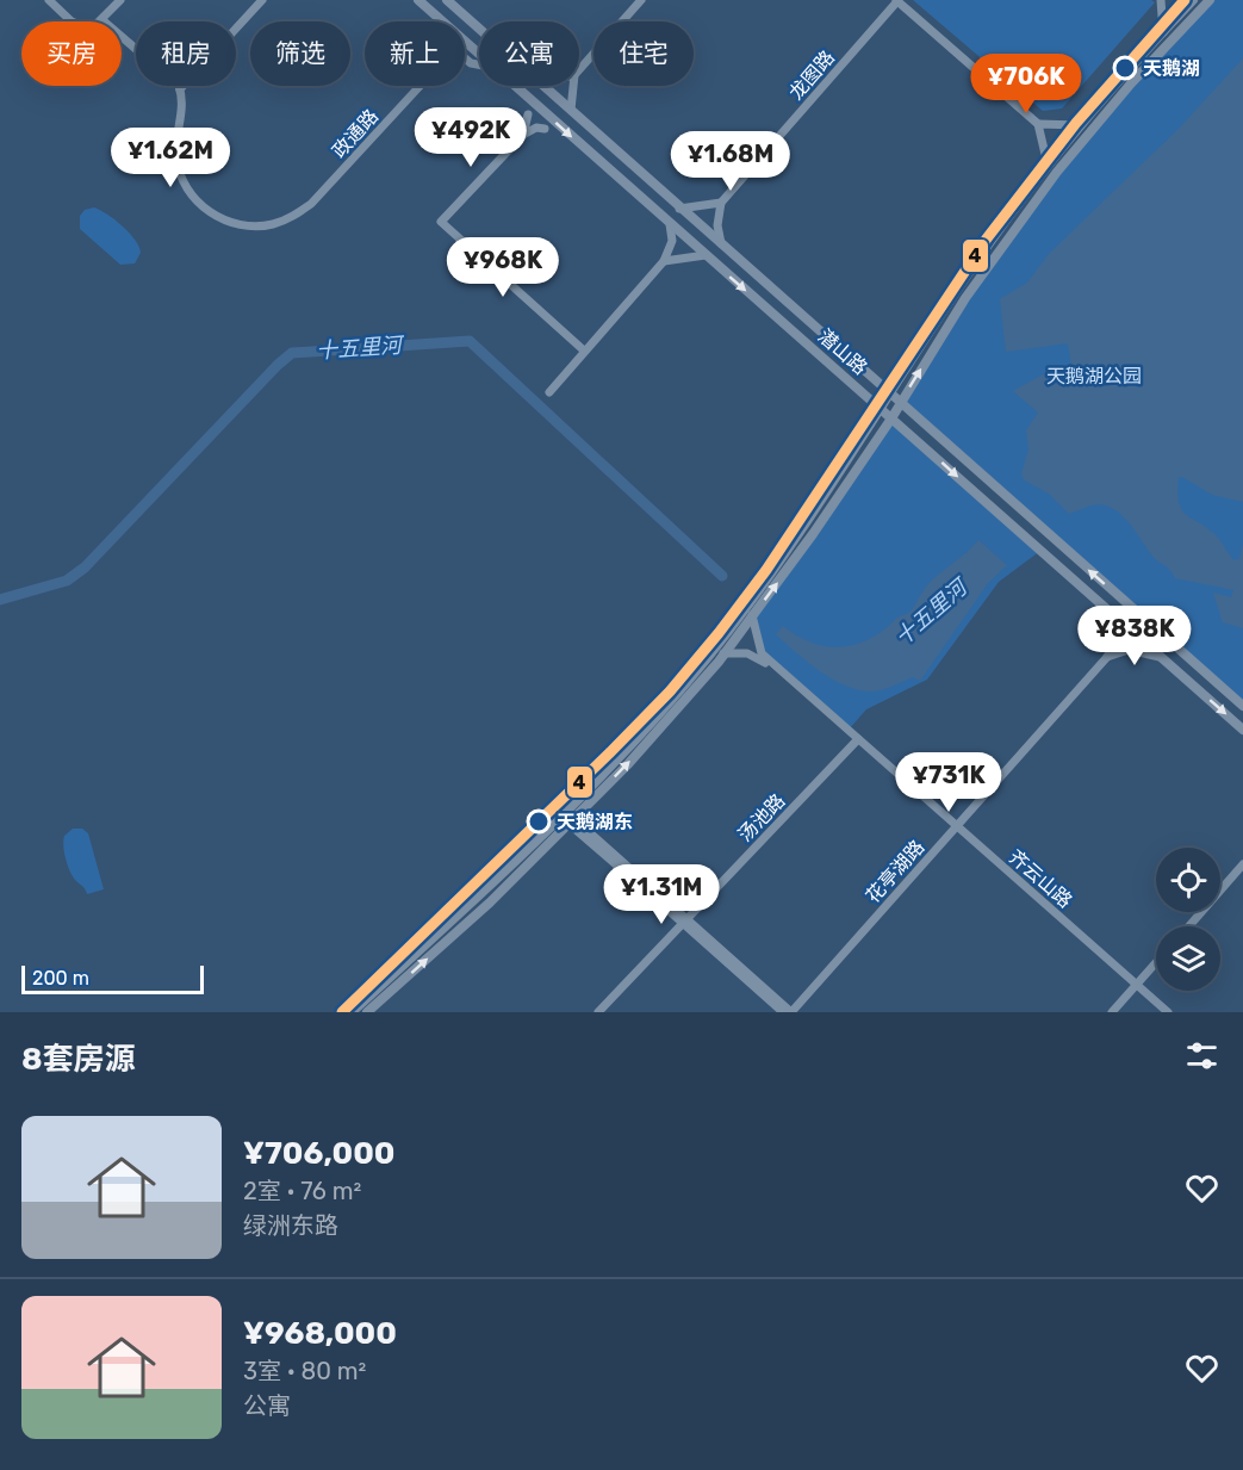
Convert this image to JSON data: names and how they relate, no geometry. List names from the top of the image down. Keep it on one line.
{"streets":{"main road":["潜山路"],"street":["龙图路","政通路","汤池路","花亭湖路","齐云山路"]},"crossings":[["汤池路","齐云山路"],["花亭湖路","齐云山路"]],"water":["十五里河"],"parks":["天鹅湖公园"],"places":["天鹅湖","天鹅湖东"],"lines":["transit line 4"],"scale_bar":"200 m","page":{"chip":["买房","租房","筛选","新上","公寓","住宅"],"price":["¥706K","¥492K","¥1.62M","¥1.68M","¥968K","¥838K","¥731K","¥1.31M"],"scale":"200 m","heading":"8套房源","list":[{"name":"¥706,000","note":"2室 · 76 m² · 绿洲东路"},{"name":"¥968,000","note":"3室 · 80 m² · 公寓"}]}}
